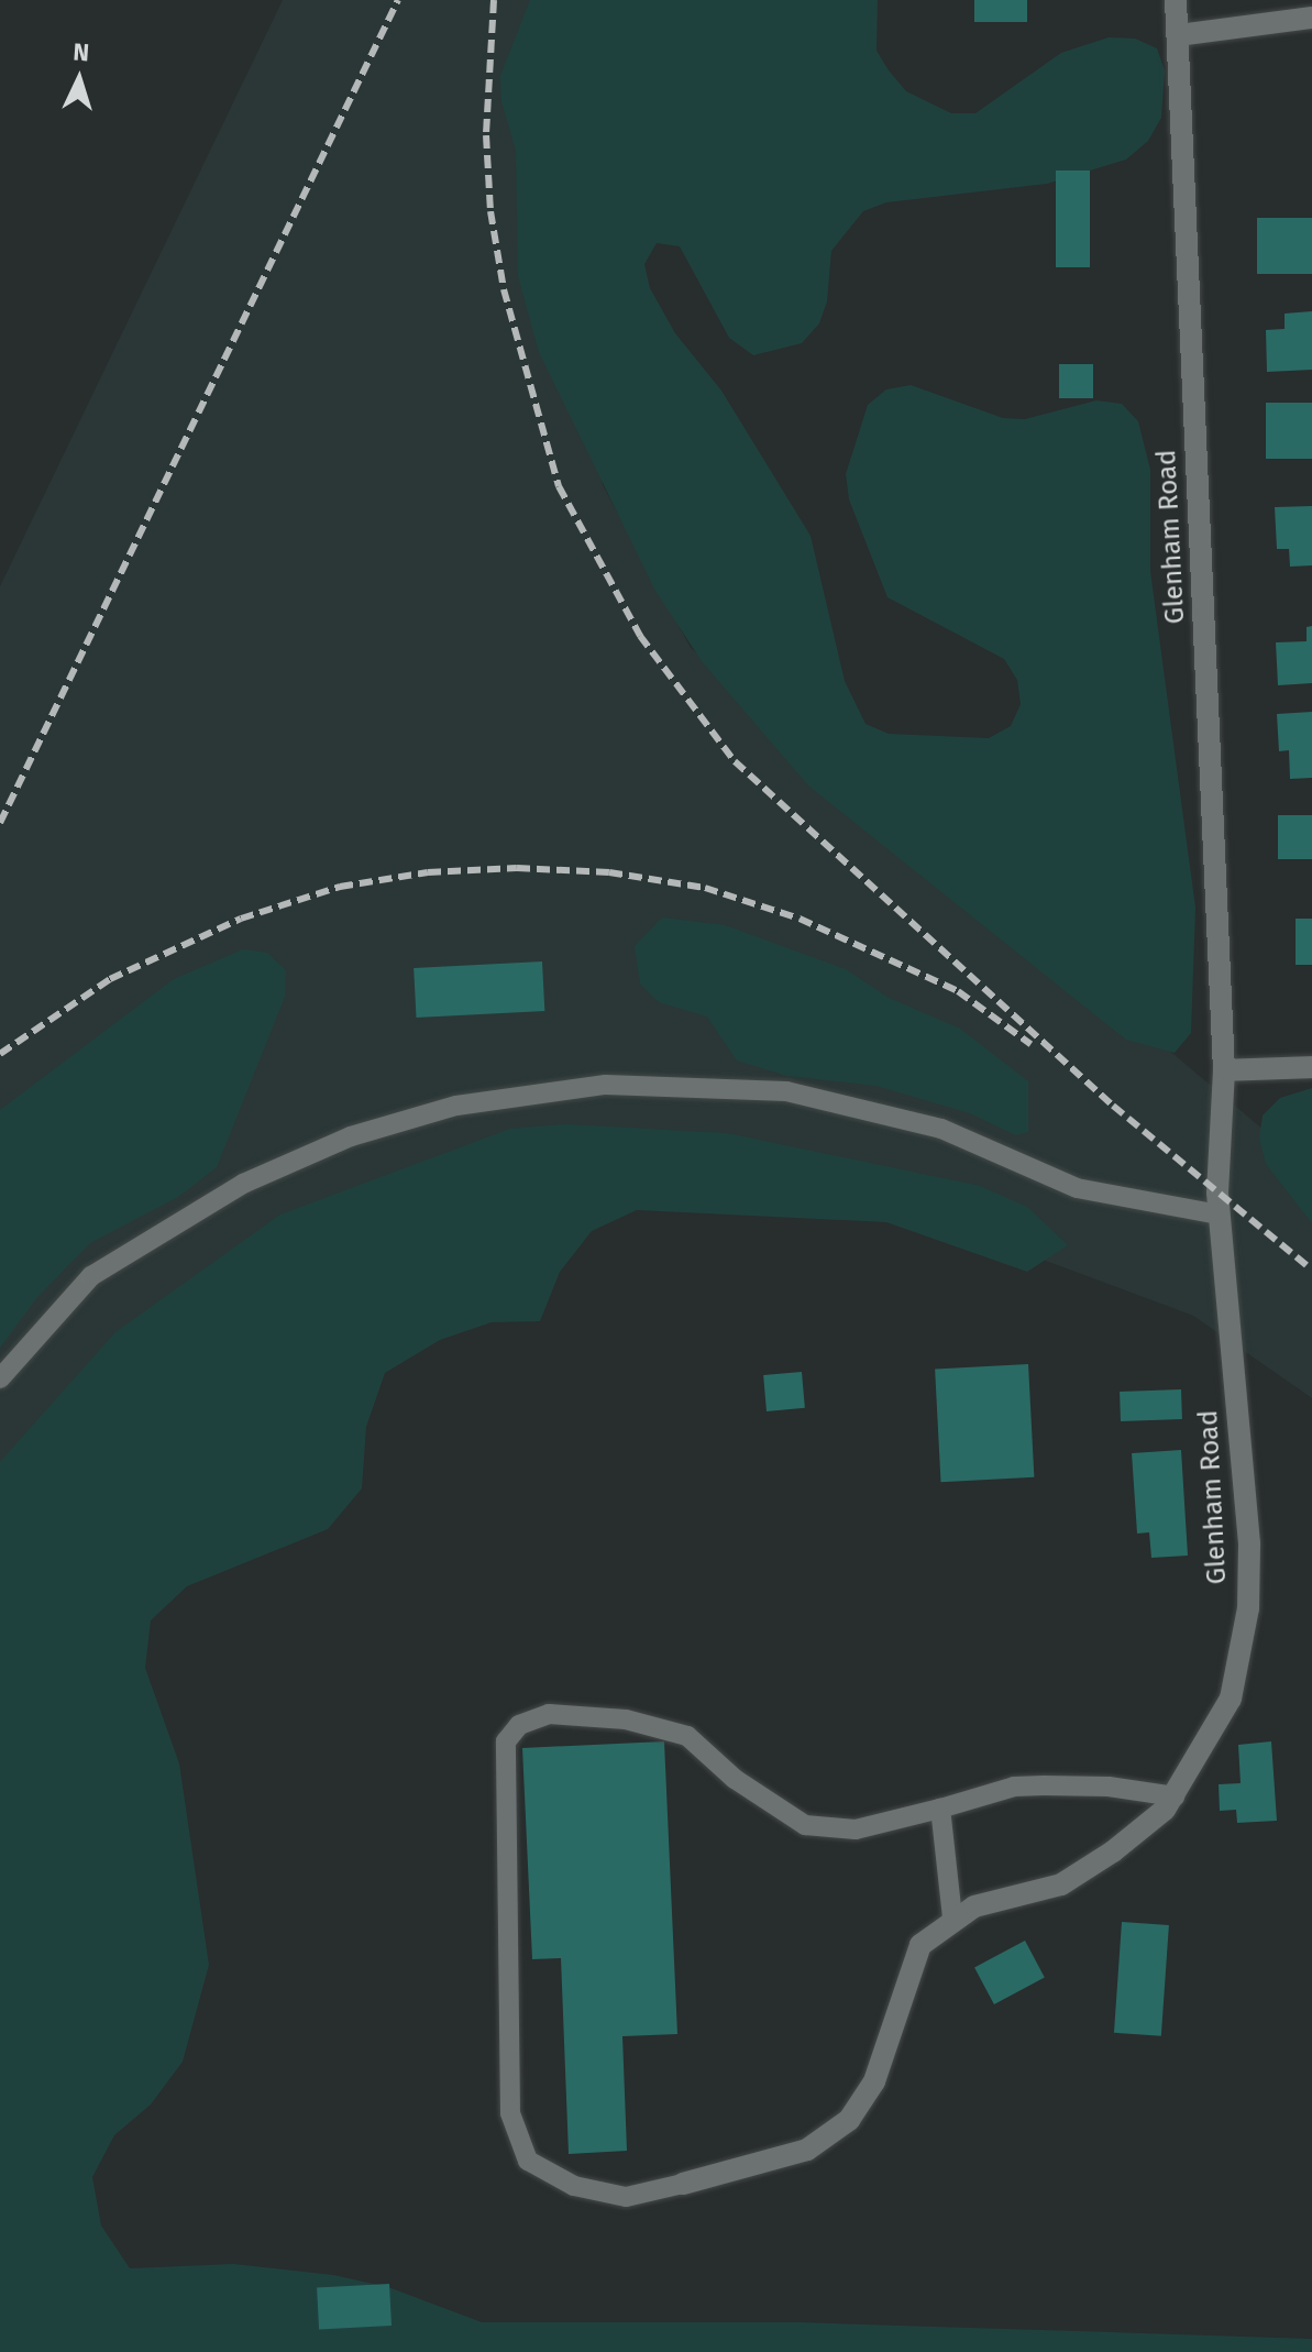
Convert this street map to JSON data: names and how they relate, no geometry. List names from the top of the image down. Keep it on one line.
{"streets":{"street":["Glenham Road"]},"north":"top"}
